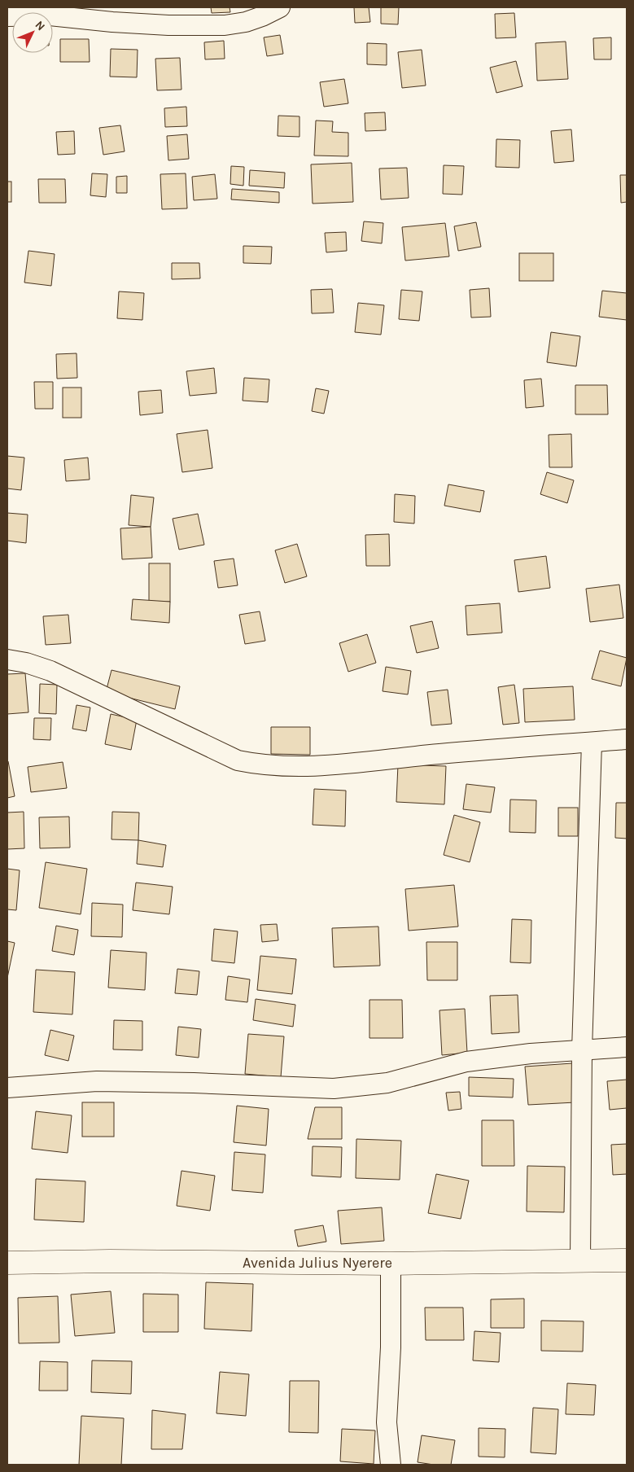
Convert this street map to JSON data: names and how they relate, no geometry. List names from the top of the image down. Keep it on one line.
{"streets":{"street":["Avenida Julius Nyerere"]},"north":"top right"}
